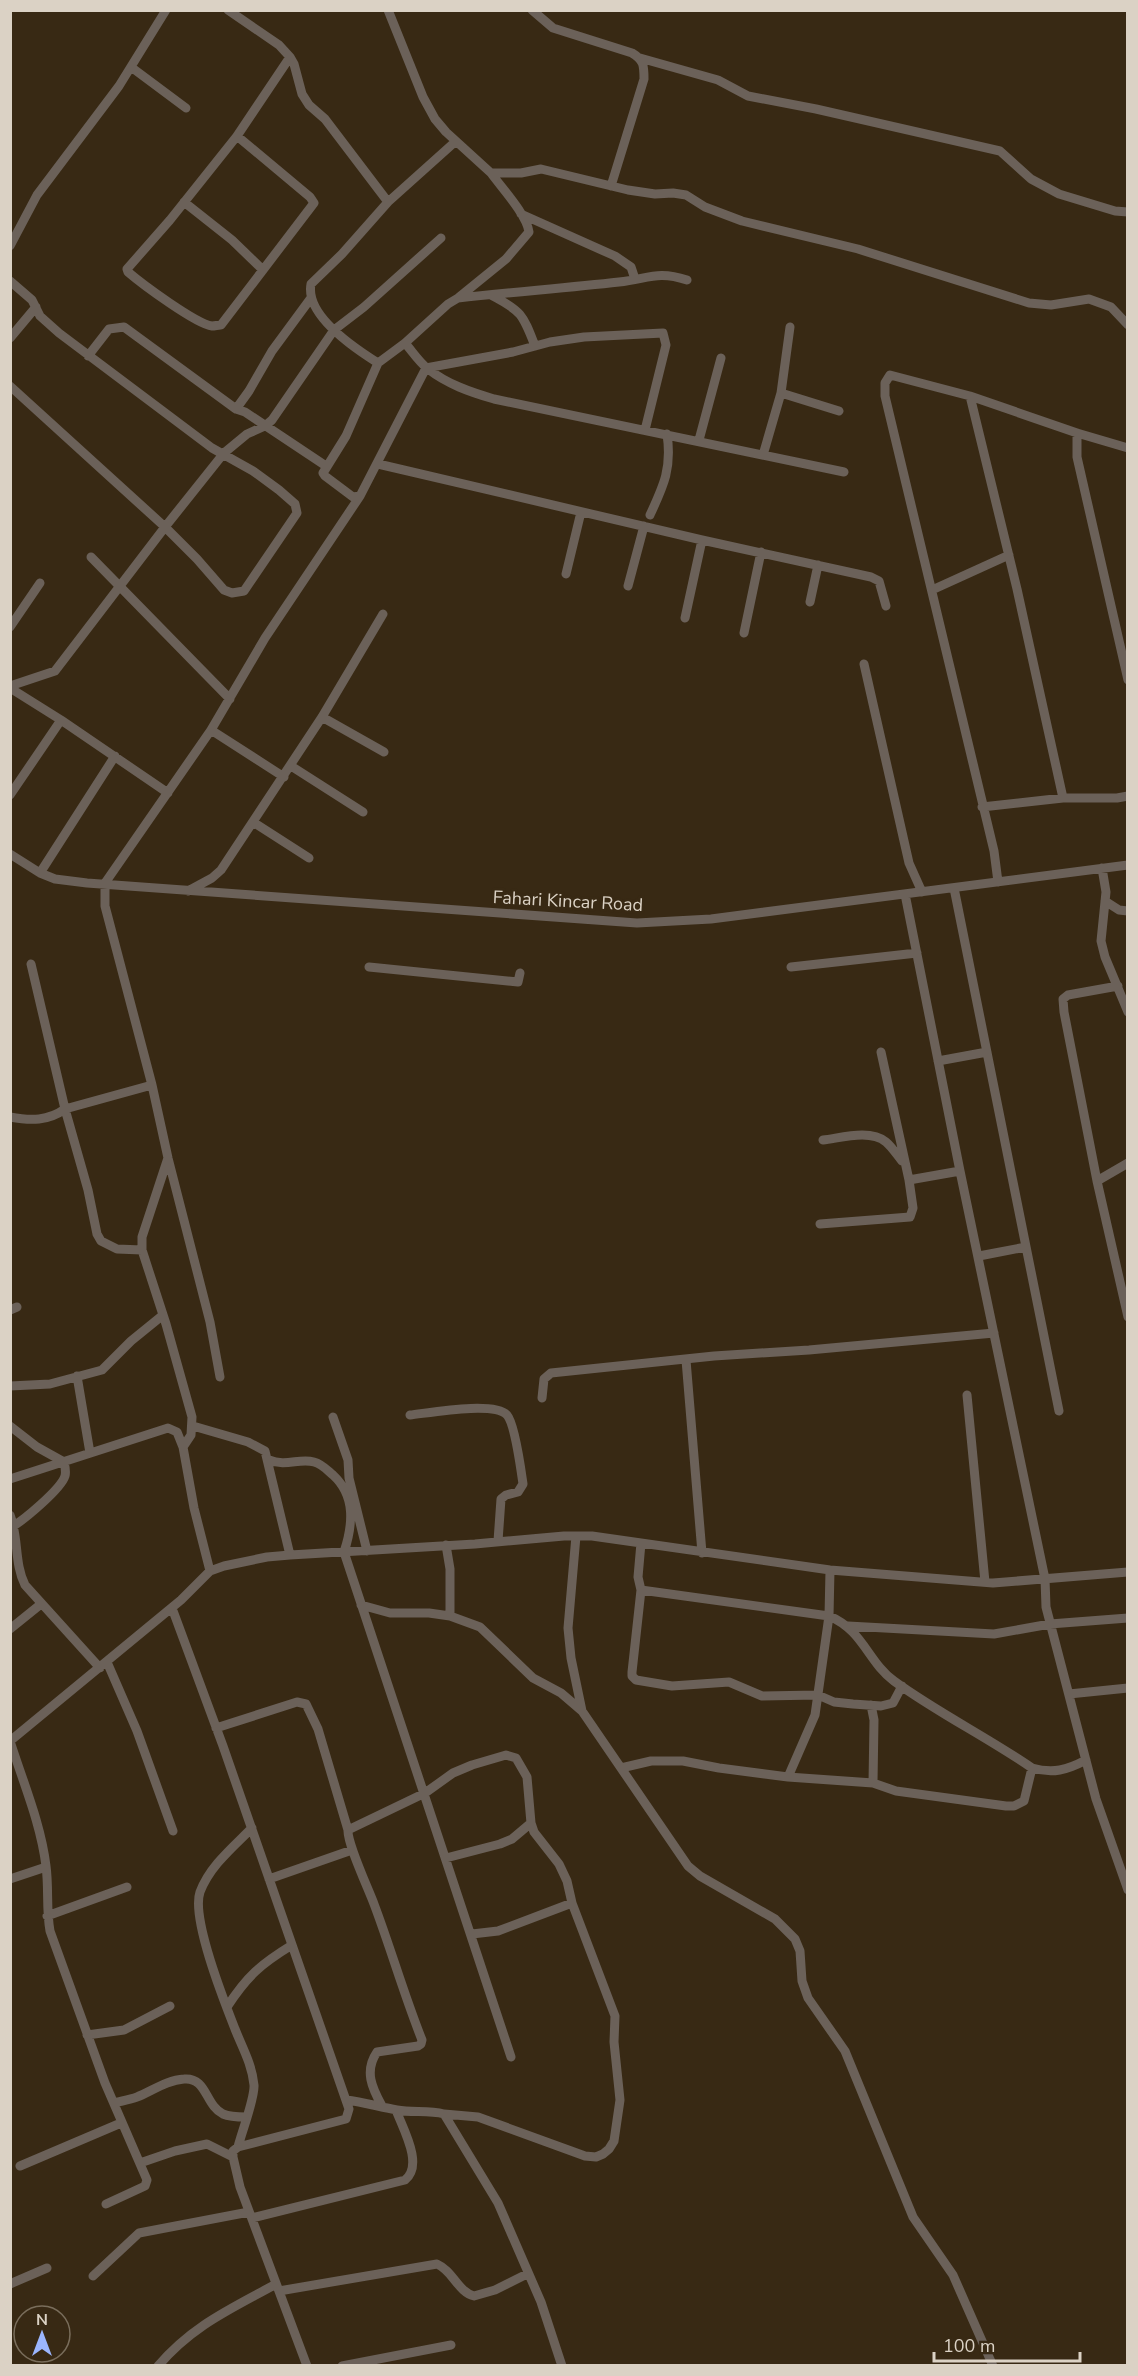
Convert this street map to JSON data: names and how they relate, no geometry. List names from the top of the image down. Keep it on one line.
{"streets":{"street":["Fahari Kincar Road"]},"scale_bar":"100 m","north":"top"}
